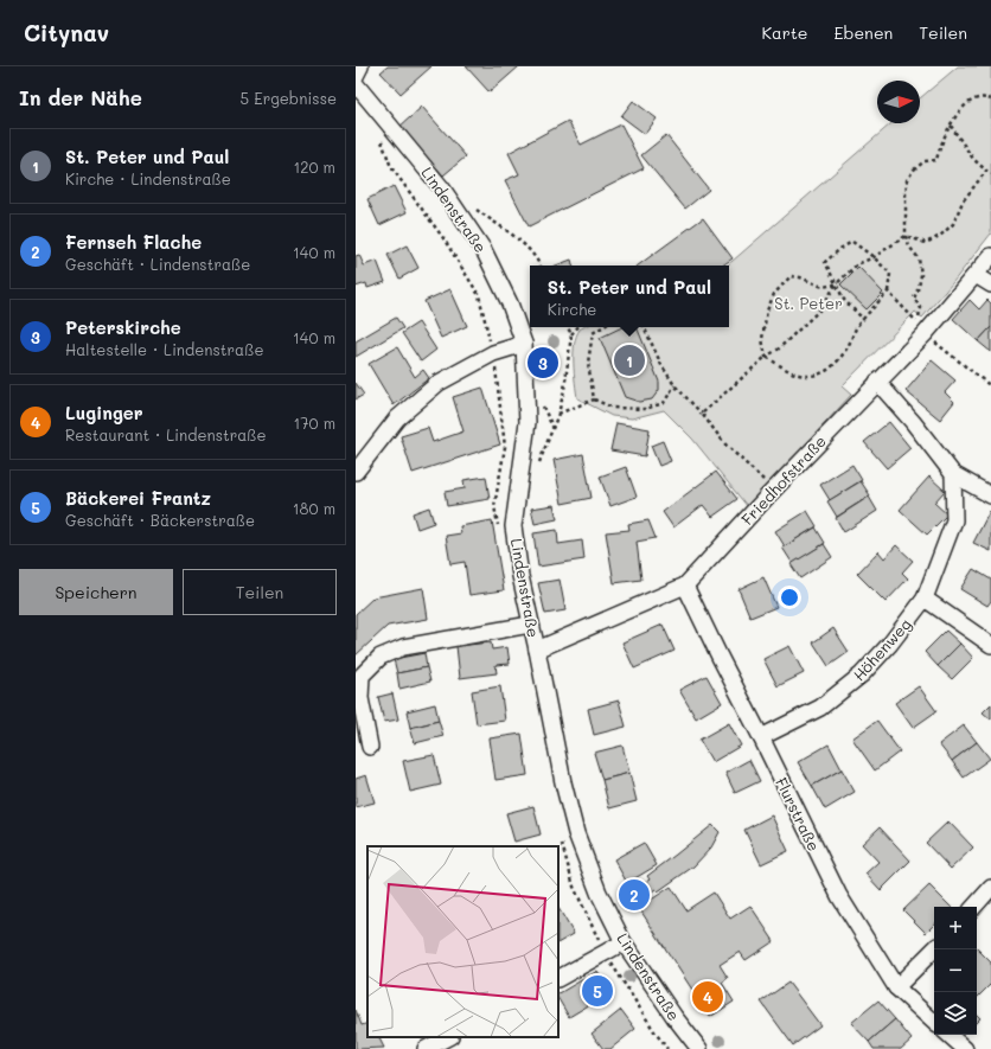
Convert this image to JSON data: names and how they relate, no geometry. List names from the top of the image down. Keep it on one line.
{"streets":{"street":["Lindenstraße","Friedhofstraße","Höhenweg","Flurstraße"]},"crossings":[["Lindenstraße","Friedhofstraße"],["Friedhofstraße","Flurstraße"],["Höhenweg","Flurstraße"]],"parks":["St. Peter"],"north":"right","page":{"header":"Citynav","nav":["Karte","Ebenen","Teilen"],"heading":["In der Nähe","5 Ergebnisse"],"list":[{"mark":"1","name":"St. Peter und Paul","note":"Kirche · Lindenstraße","value":"120 m"},{"mark":"2","name":"Fernseh Flache","note":"Geschäft · Lindenstraße","value":"140 m"},{"mark":"3","name":"Peterskirche","note":"Haltestelle · Lindenstraße","value":"140 m"},{"mark":"4","name":"Luginger","note":"Restaurant · Lindenstraße","value":"170 m"},{"mark":"5","name":"Bäckerei Frantz","note":"Geschäft · Bäckerstraße","value":"180 m"}],"popup":["St. Peter und Paul","Kirche"],"pins":["1","3","2","5","4"],"buttons":["Speichern","Teilen"],"map_buttons":["+","−"]}}
